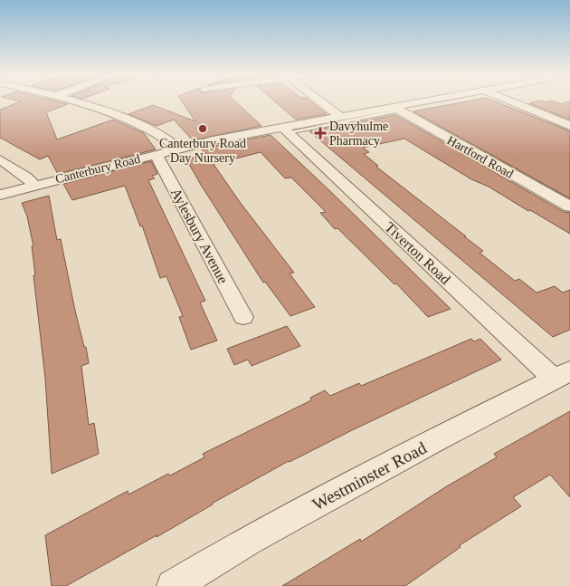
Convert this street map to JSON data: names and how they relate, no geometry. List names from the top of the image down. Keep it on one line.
{"streets":{"street":["Hartford Road","Canterbury Road","Aylesbury Avenue","Tiverton Road","Westminster Road"]},"crossings":[["Hartford Road","Canterbury Road"],["Canterbury Road","Aylesbury Avenue"],["Canterbury Road","Tiverton Road"],["Tiverton Road","Westminster Road"]],"places":{"other":["Canterbury Road Day Nursery"],"health":["Davyhulme Pharmacy"]}}
